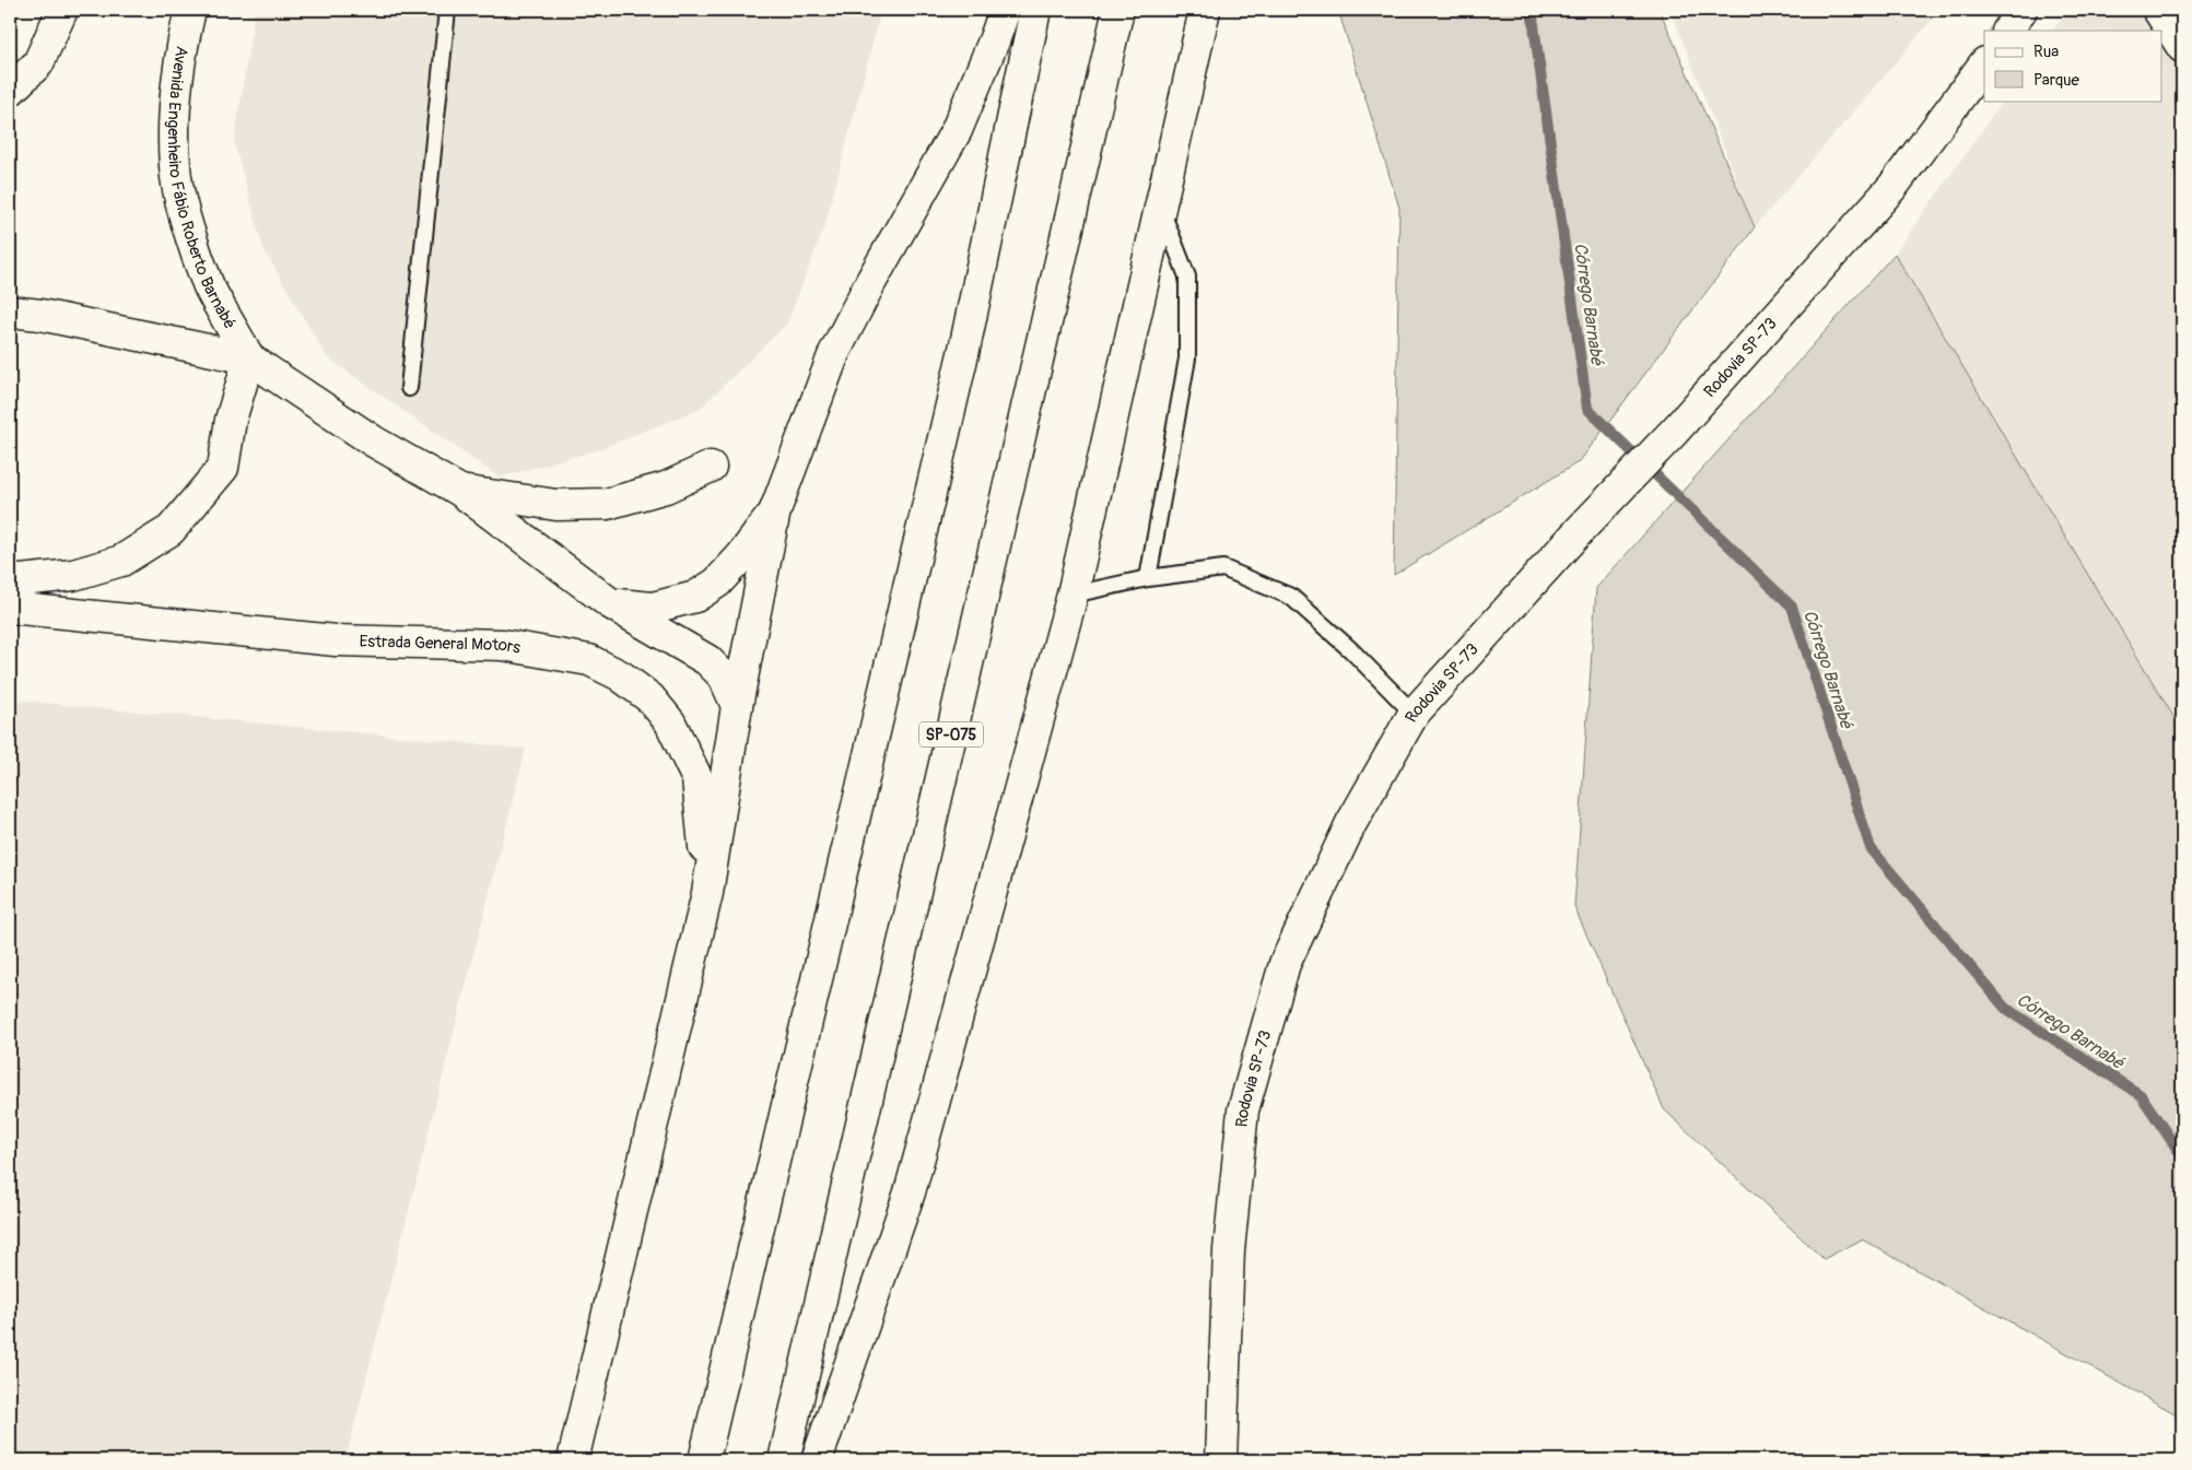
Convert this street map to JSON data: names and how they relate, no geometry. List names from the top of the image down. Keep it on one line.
{"streets":{"main road":["Avenida Engenheiro Fábio Roberto Barnabé","Rodovia SP-73","Estrada General Motors","SP-075"]},"water":["Córrego Barnabé"],"legend":["Rua","Parque"]}
